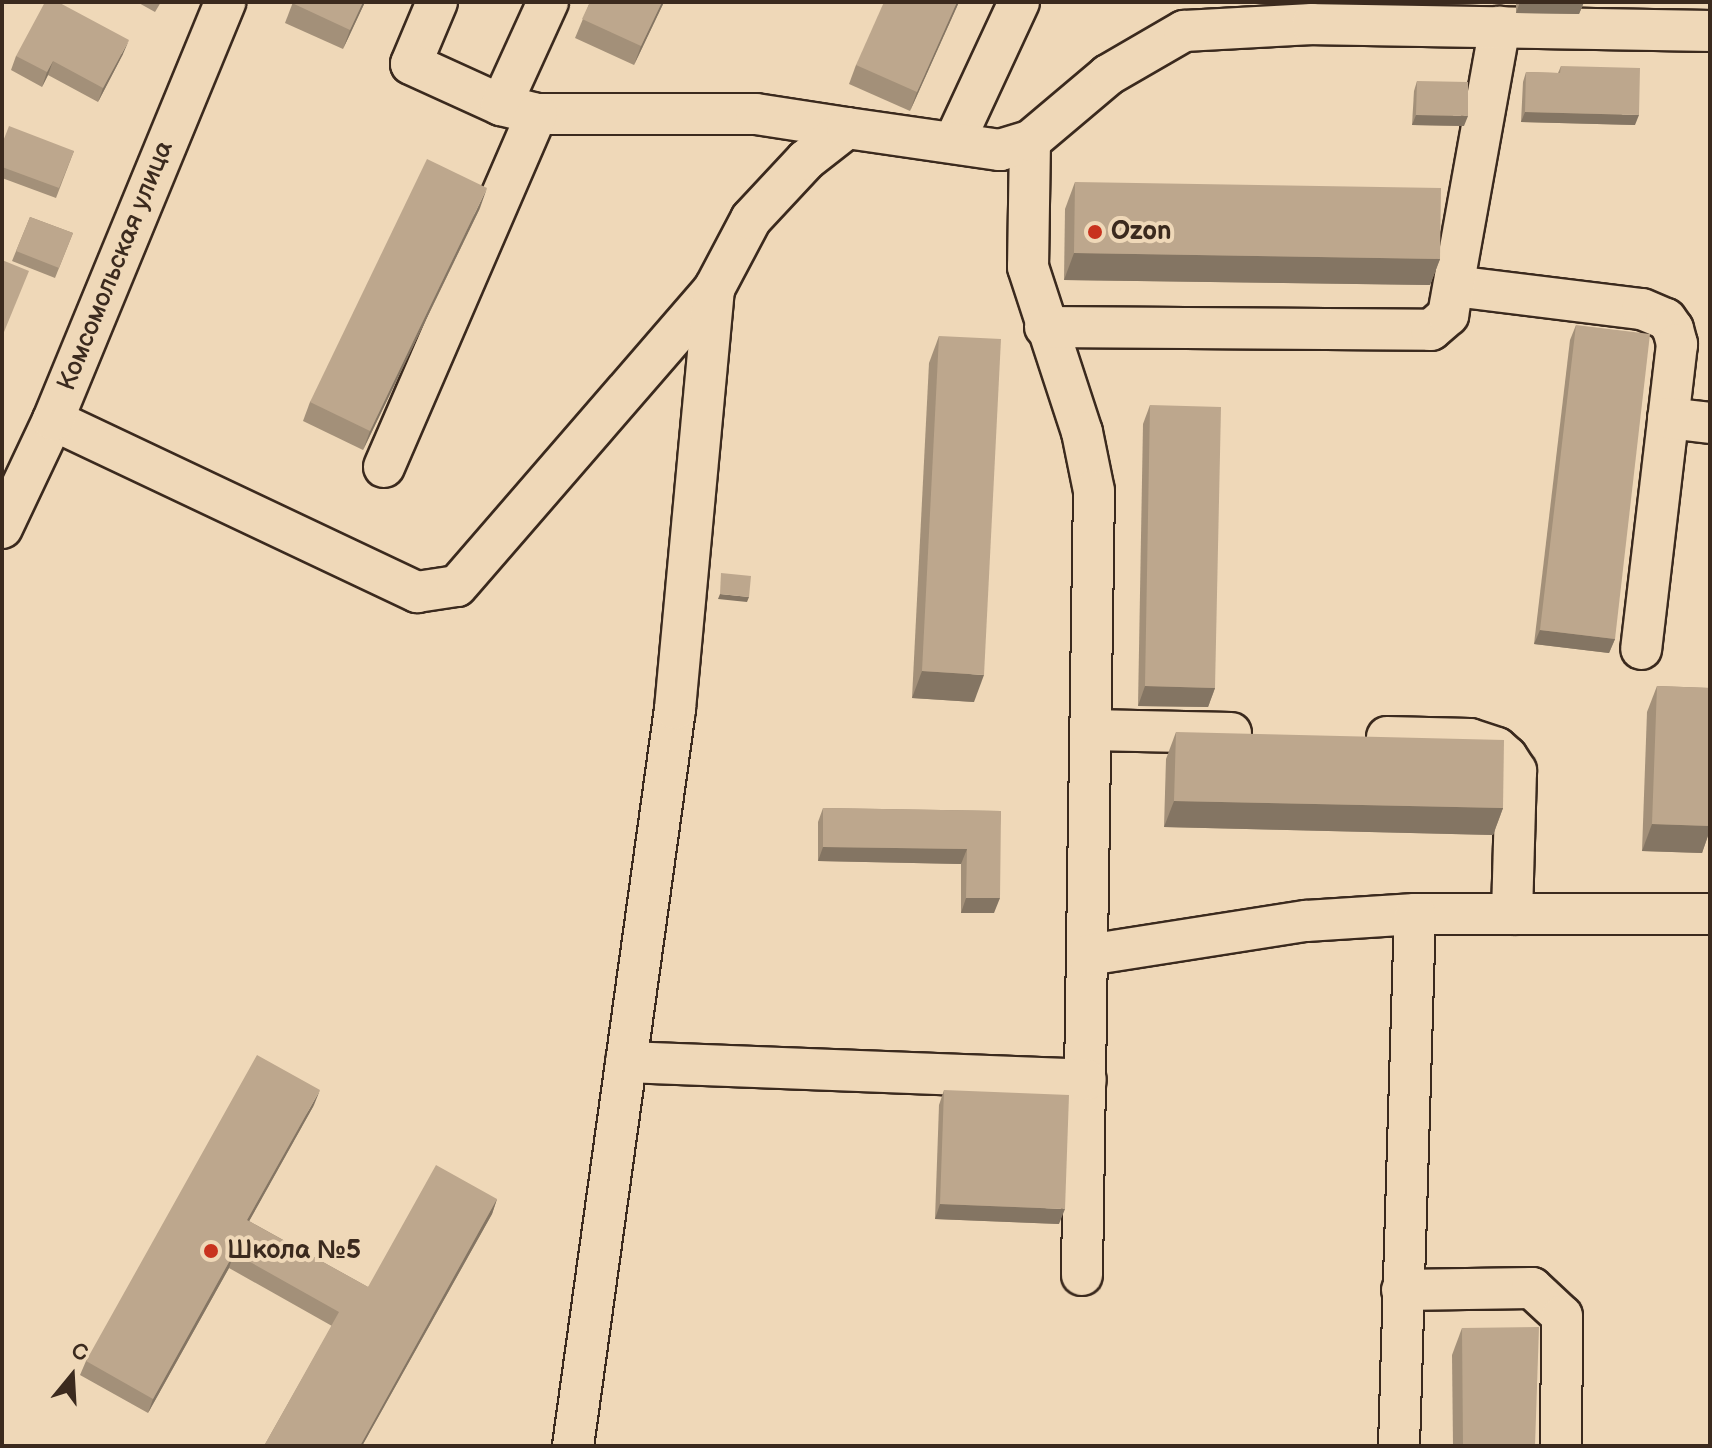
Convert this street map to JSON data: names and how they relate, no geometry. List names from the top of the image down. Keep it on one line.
{"streets":{"street":["Комсомольская улица"]},"places":["Ozon","Школа №5"],"north":"top"}
